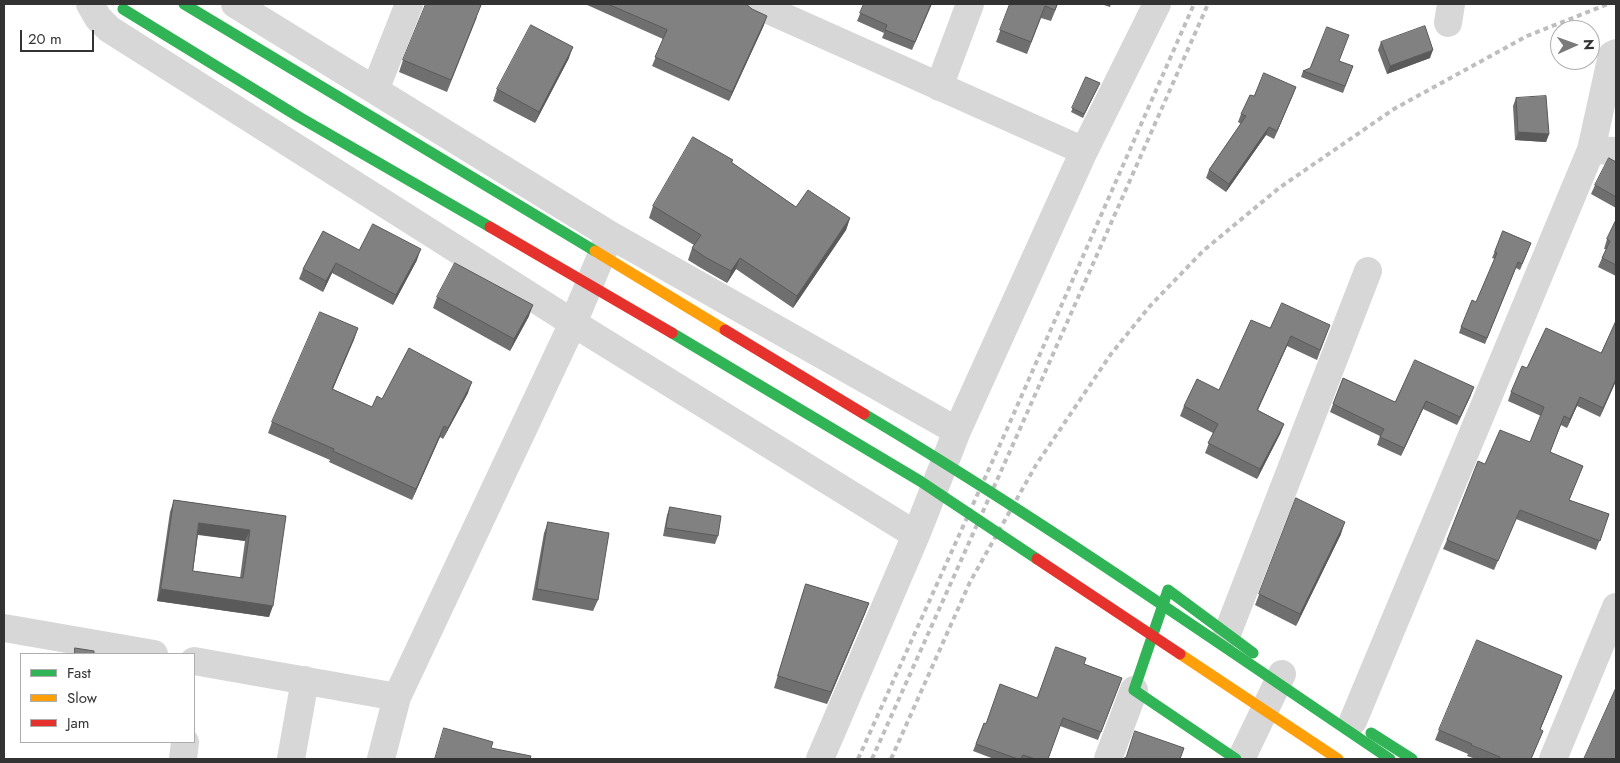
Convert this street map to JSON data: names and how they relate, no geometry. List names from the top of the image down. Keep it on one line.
{"legend":["Fast","Slow","Jam"],"scale_bar":"20 m","north":"right"}
